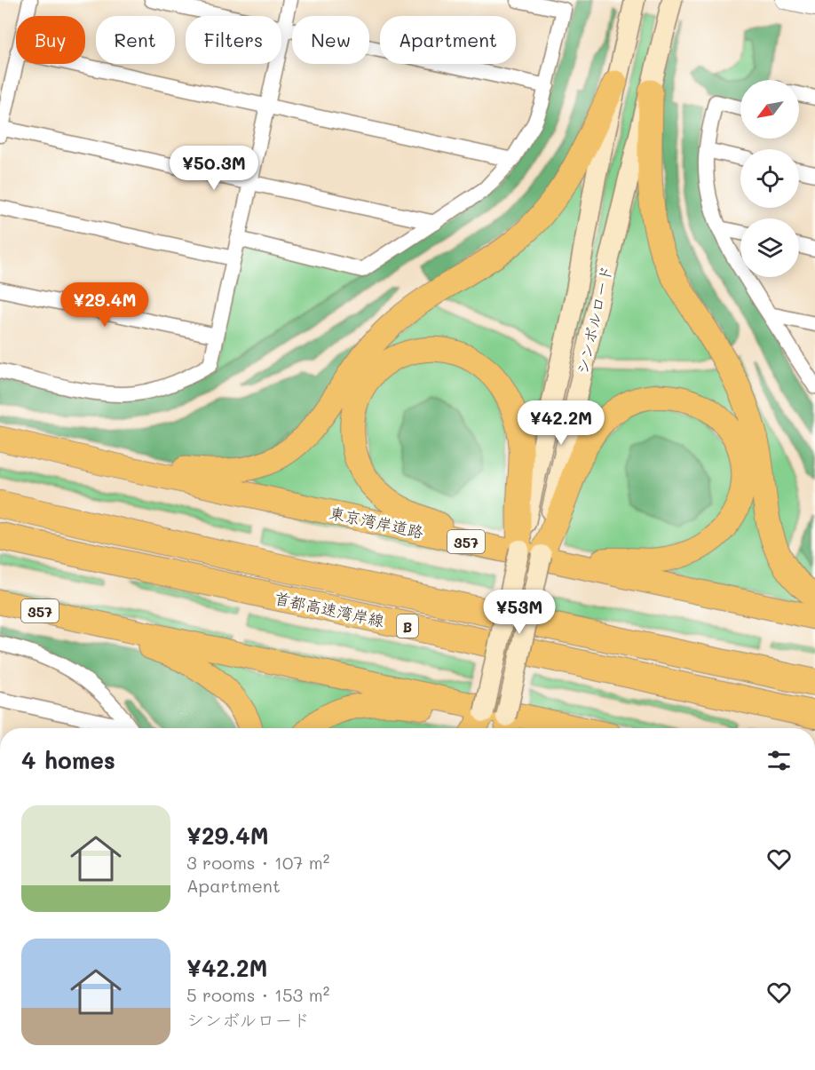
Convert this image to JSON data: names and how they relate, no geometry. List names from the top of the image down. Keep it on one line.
{"streets":{"highway":["東京湾岸道路","357","首都高速湾岸線","B"],"main road":["シンボルロード"]},"north":"bottom left","page":{"chip":["Buy","Rent","Filters","New","Apartment"],"price":["¥50.3M","¥29.4M","¥42.2M","¥53M"],"heading":"4 homes","list":[{"name":"¥29.4M","note":"3 rooms · 107 m² · Apartment"},{"name":"¥42.2M","note":"5 rooms · 153 m² · シンボルロード"}]}}
